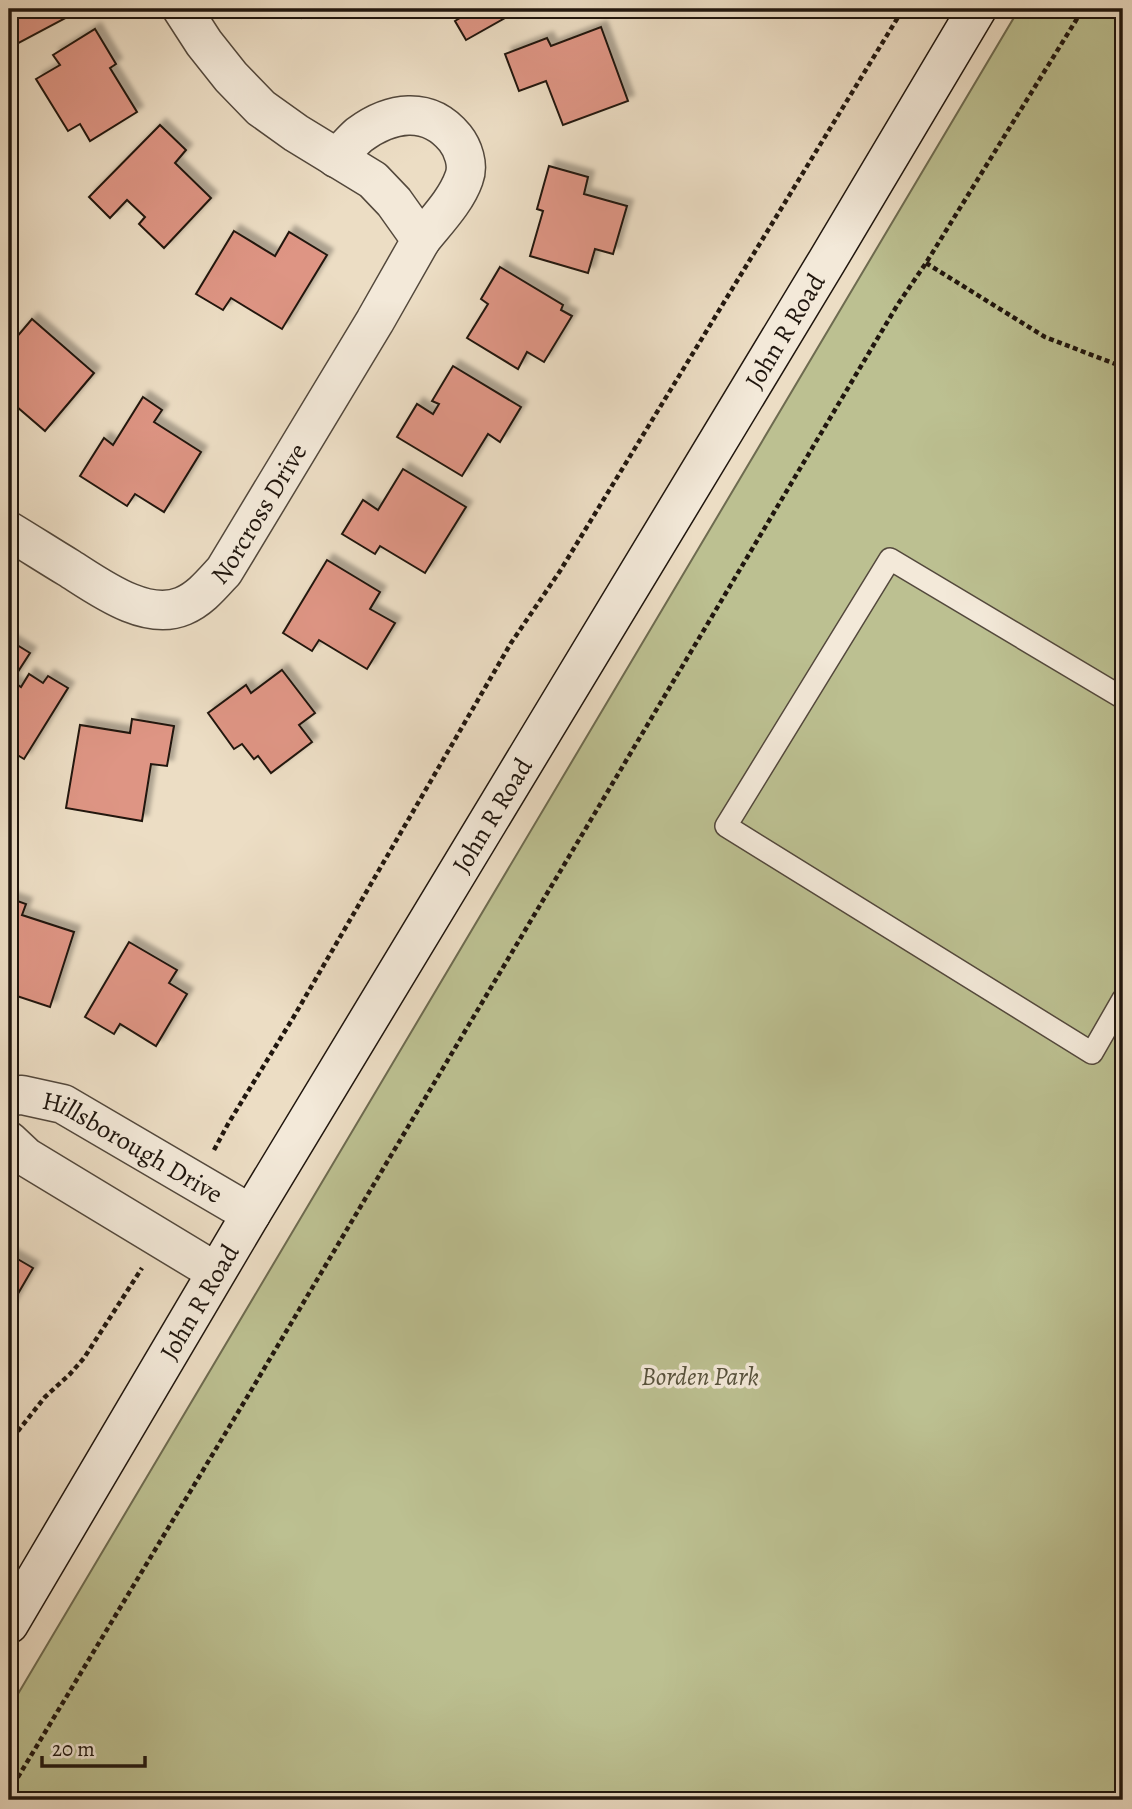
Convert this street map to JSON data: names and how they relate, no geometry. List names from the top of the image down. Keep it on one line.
{"streets":{"main road":["John R Road","Norcross Drive","Hillsborough Drive"]},"crossings":[["John R Road","Hillsborough Drive"]],"parks":["Borden Park"],"scale_bar":"20 m"}
